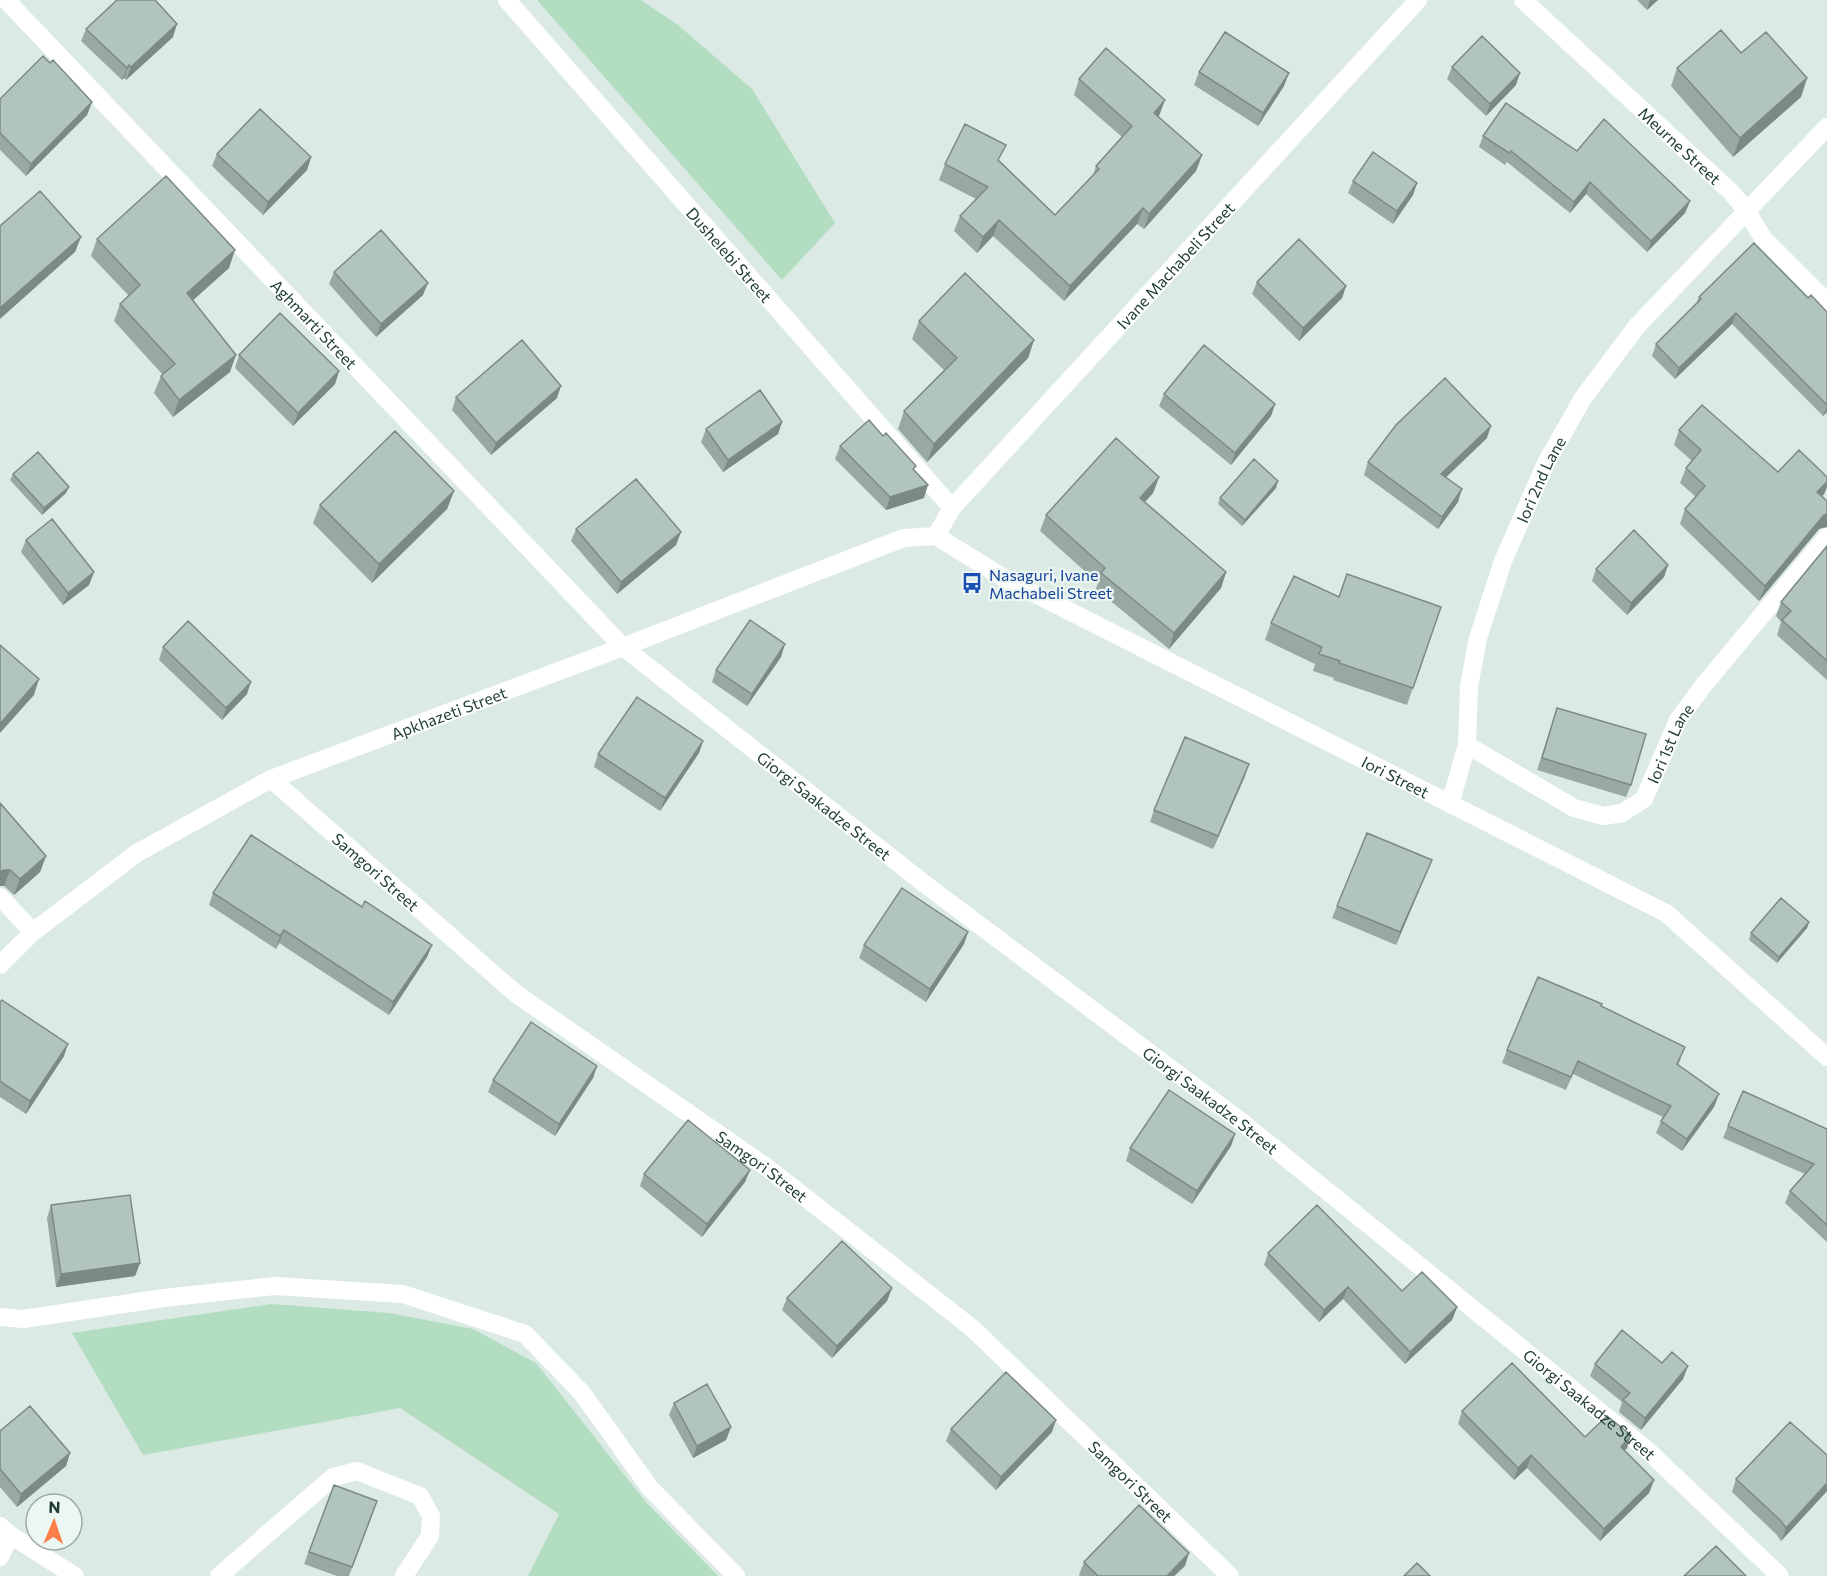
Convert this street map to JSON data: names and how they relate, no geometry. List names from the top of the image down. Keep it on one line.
{"streets":{"street":["Meurne Street","Dushelebi Street","Ivane Machabeli Street","Aghmarti Street","Iori 2nd Lane","Apkhazeti Street","Iori 1st Lane","Iori Street","Giorgi Saakadze Street","Samgori Street"]},"crossings":[["Meurne Street","Iori 2nd Lane"],["Dushelebi Street","Ivane Machabeli Street"],["Ivane Machabeli Street","Apkhazeti Street"],["Ivane Machabeli Street","Iori Street"],["Aghmarti Street","Apkhazeti Street"],["Aghmarti Street","Giorgi Saakadze Street"],["Iori 2nd Lane","Iori 1st Lane"],["Iori 2nd Lane","Iori Street"],["Apkhazeti Street","Iori Street"],["Apkhazeti Street","Giorgi Saakadze Street"],["Apkhazeti Street","Samgori Street"]],"places":{"bus stop":["Nasaguri, Ivane Machabeli Street"]},"north":"top"}
